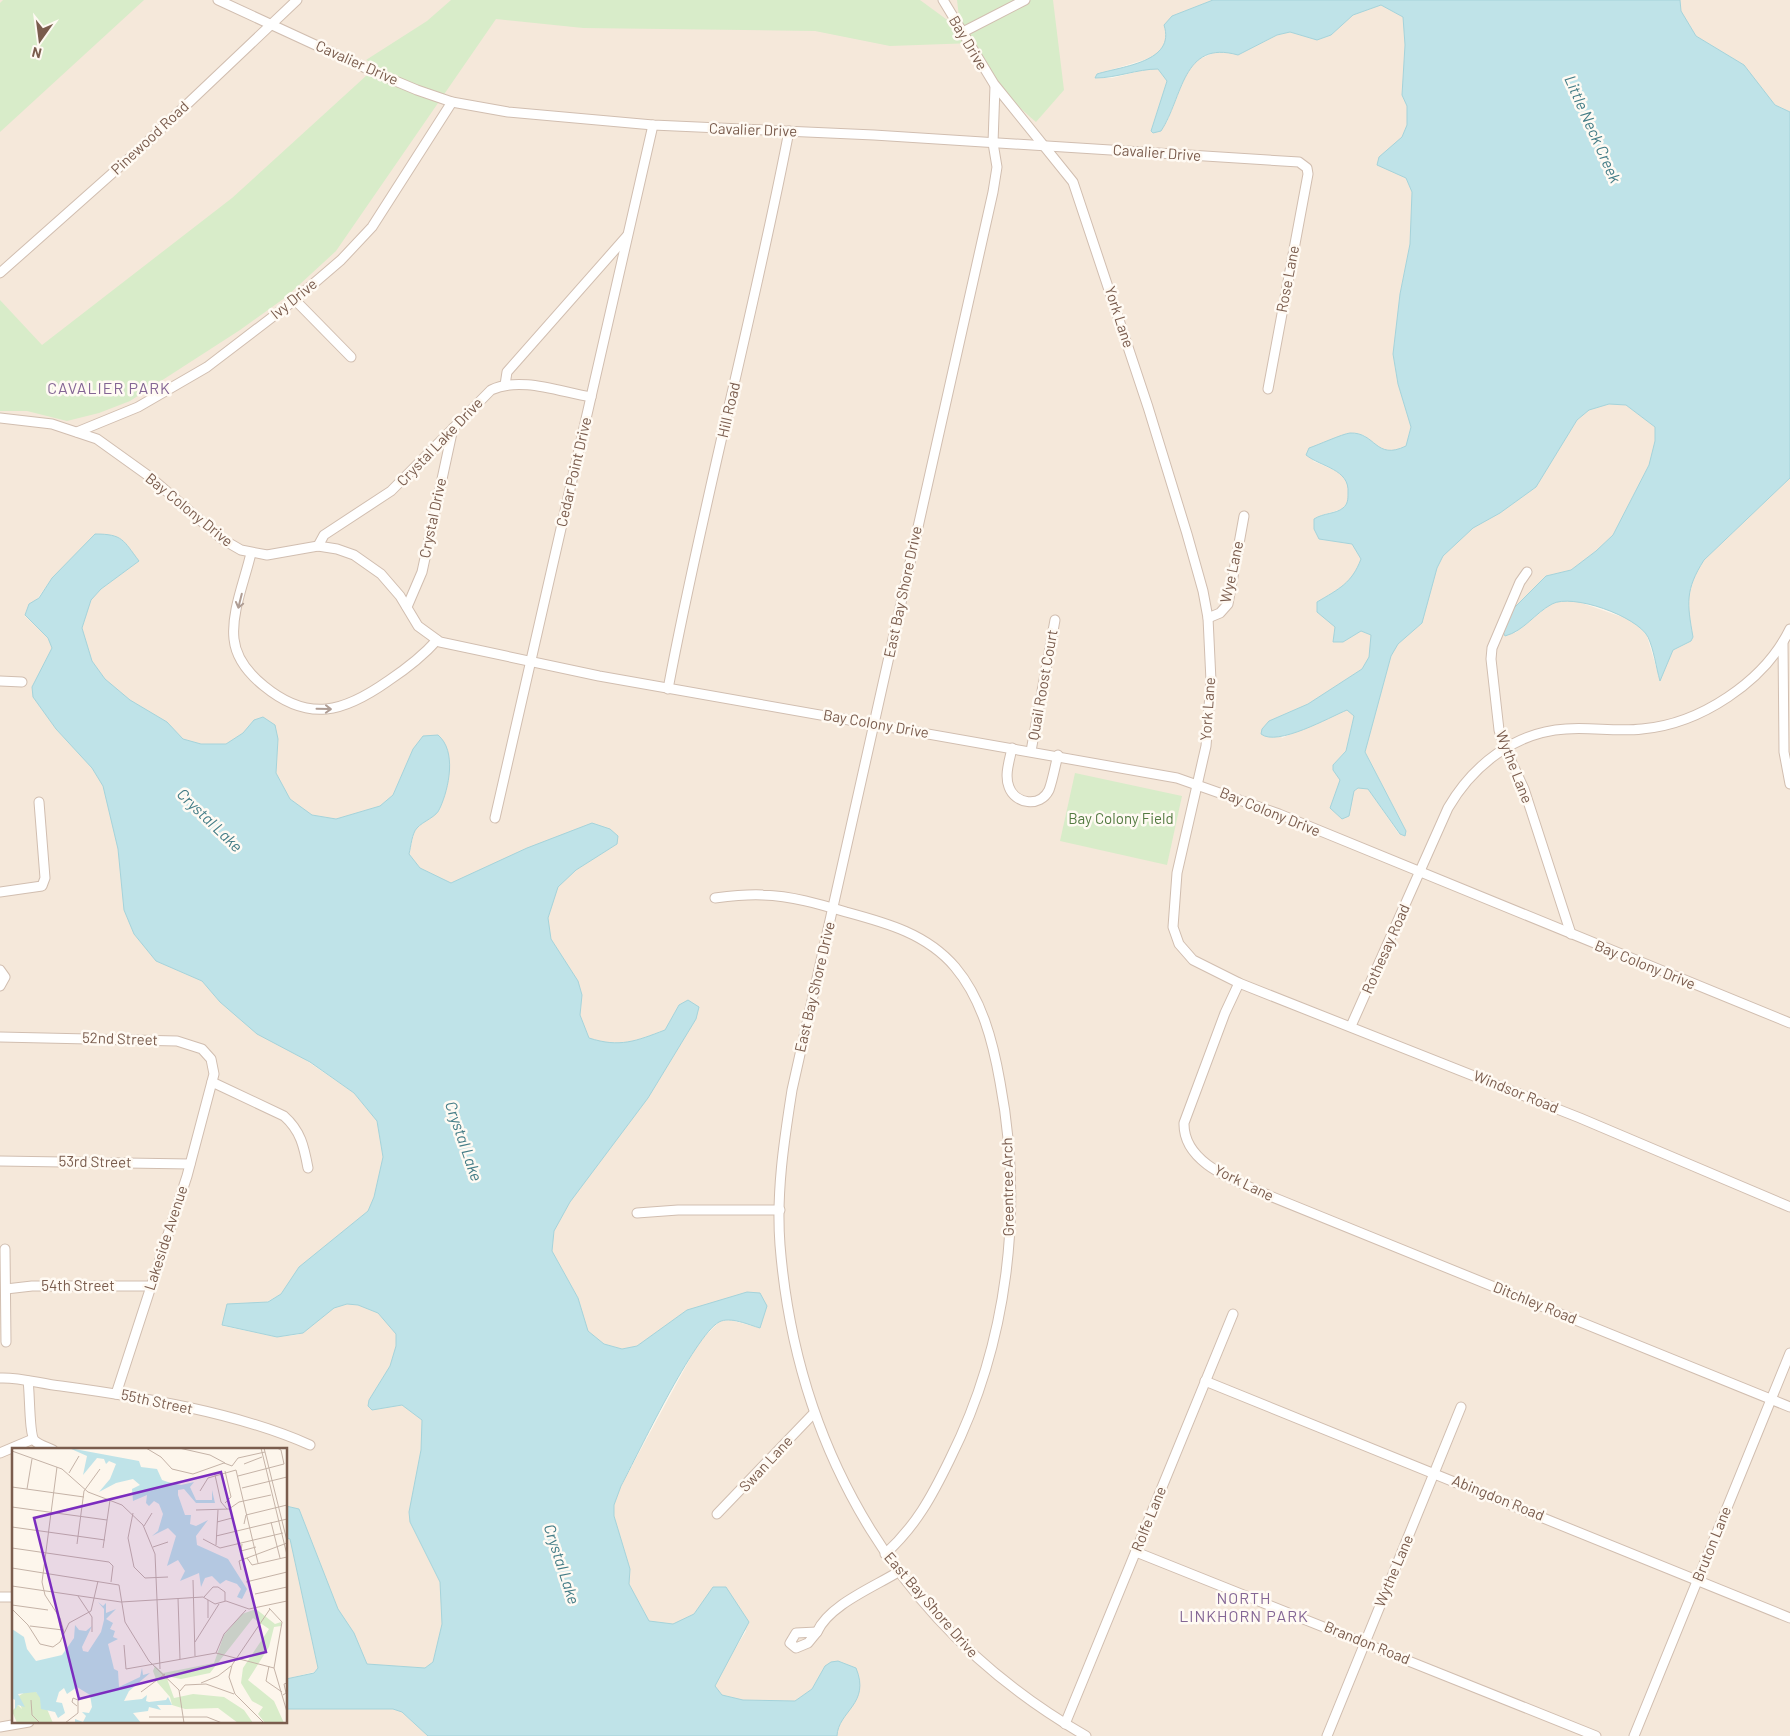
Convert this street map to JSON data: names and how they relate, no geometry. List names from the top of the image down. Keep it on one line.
{"streets":{"street":["Bay Drive","Cavalier Drive","Pinewood Road","Rose Lane","Ivy Drive","York Lane","Hill Road","Crystal Lake Drive","Cedar Point Drive","Bay Colony Drive","Crystal Drive","Wye Lane","East Bay Shore Drive","Quail Roost Court","Wythe Lane","Rothesay Road","52nd Street","Windsor Road","53rd Street","Greentree Arch","Lakeside Avenue","54th Street","Ditchley Road","55th Street","Swan Lane","Abingdon Road","Rolfe Lane","Bruton Lane","Brandon Road"]},"crossings":[["Bay Drive","Cavalier Drive"],["Bay Drive","York Lane"],["Bay Drive","East Bay Shore Drive"],["Cavalier Drive","Pinewood Road"],["Cavalier Drive","Rose Lane"],["Cavalier Drive","Ivy Drive"],["Cavalier Drive","York Lane"],["Cavalier Drive","Hill Road"],["Cavalier Drive","Cedar Point Drive"],["Cavalier Drive","East Bay Shore Drive"],["Ivy Drive","Bay Colony Drive"],["York Lane","Bay Colony Drive"],["York Lane","Wye Lane"],["York Lane","Windsor Road"],["York Lane","Ditchley Road"],["Hill Road","Bay Colony Drive"],["Crystal Lake Drive","Bay Colony Drive"],["Crystal Lake Drive","Crystal Drive"],["Cedar Point Drive","Bay Colony Drive"],["Bay Colony Drive","Crystal Drive"],["Bay Colony Drive","East Bay Shore Drive"],["Bay Colony Drive","Quail Roost Court"],["Bay Colony Drive","Wythe Lane"],["Bay Colony Drive","Rothesay Road"],["East Bay Shore Drive","Greentree Arch"],["East Bay Shore Drive","Swan Lane"],["East Bay Shore Drive","Rolfe Lane"],["Wythe Lane","Rothesay Road"],["Wythe Lane","Abingdon Road"],["Wythe Lane","Brandon Road"],["Rothesay Road","Windsor Road"],["52nd Street","Lakeside Avenue"],["53rd Street","Lakeside Avenue"],["Lakeside Avenue","54th Street"],["Lakeside Avenue","55th Street"],["Ditchley Road","Bruton Lane"],["Abingdon Road","Rolfe Lane"],["Abingdon Road","Bruton Lane"],["Rolfe Lane","Brandon Road"]],"districts":["CAVALIER PARK","NORTH LINKHORN PARK"],"water":["Little Neck Creek","Crystal Lake"],"parks":["Bay Colony Field"],"north":"bottom"}
